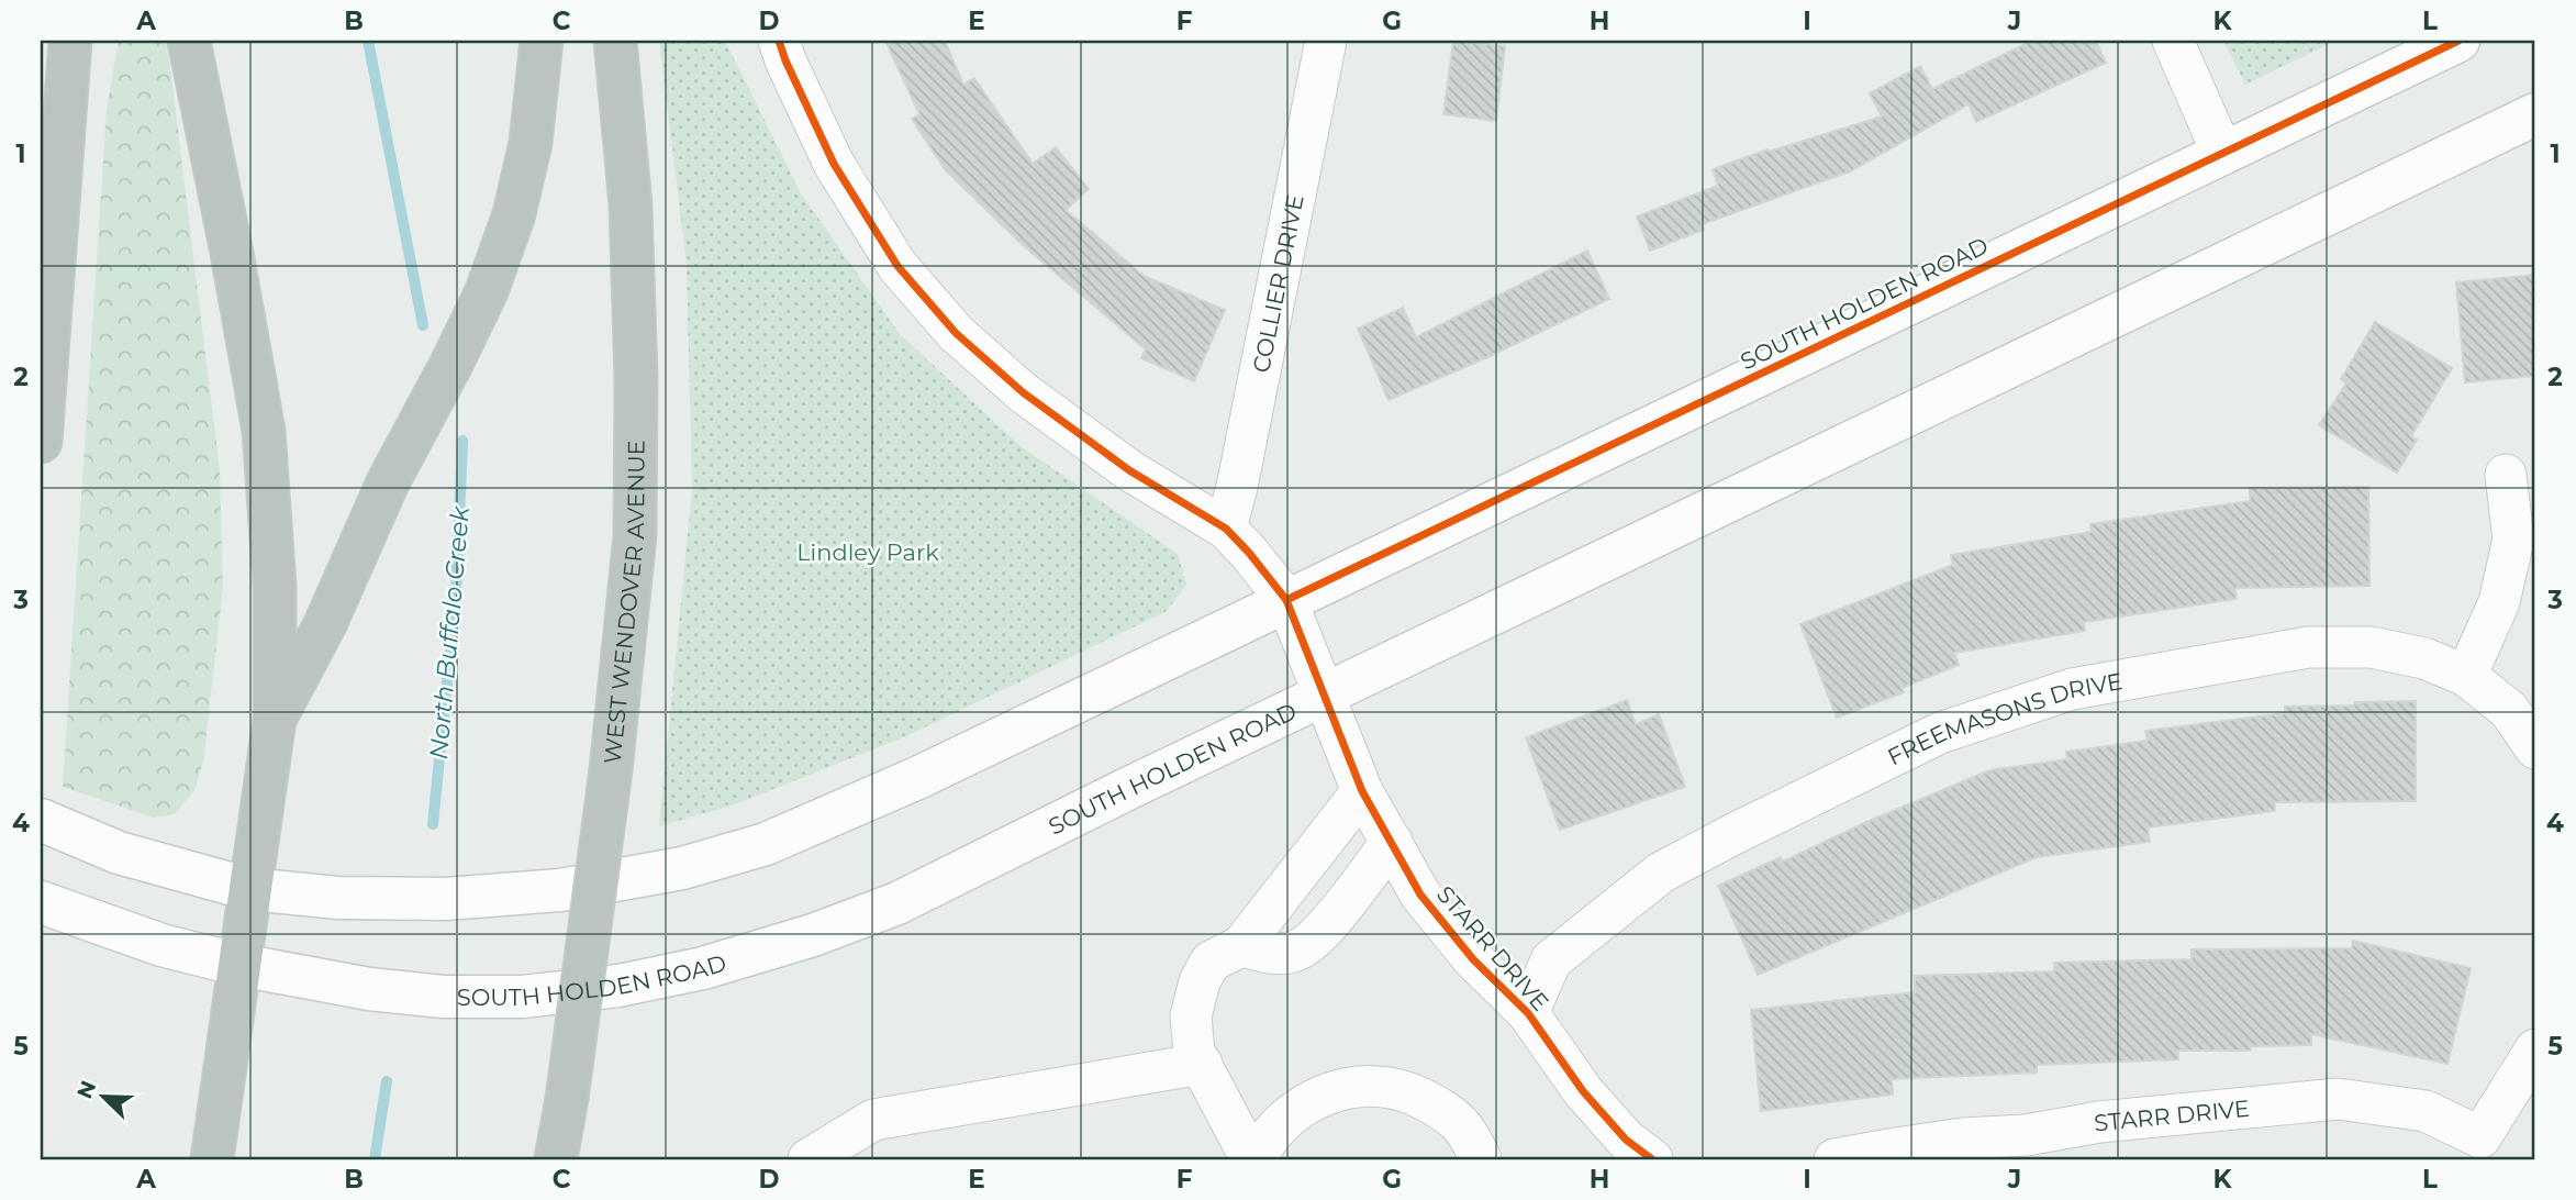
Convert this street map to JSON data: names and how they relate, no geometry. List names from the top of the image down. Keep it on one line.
{"streets":{"highway":["WEST WENDOVER AVENUE"],"main road":["SOUTH HOLDEN ROAD"],"street":["COLLIER DRIVE","FREEMASONS DRIVE","STARR DRIVE"]},"crossings":[["COLLIER DRIVE","STARR DRIVE"],["SOUTH HOLDEN ROAD","STARR DRIVE"],["FREEMASONS DRIVE","STARR DRIVE"]],"water":["North Buffalo Creek"],"parks":["Lindley Park"],"north":"top left","grid":{"columns":["A","B","C","D","E","F","G","H","I","J","K","L"],"rows":["1","2","3","4","5"]}}
